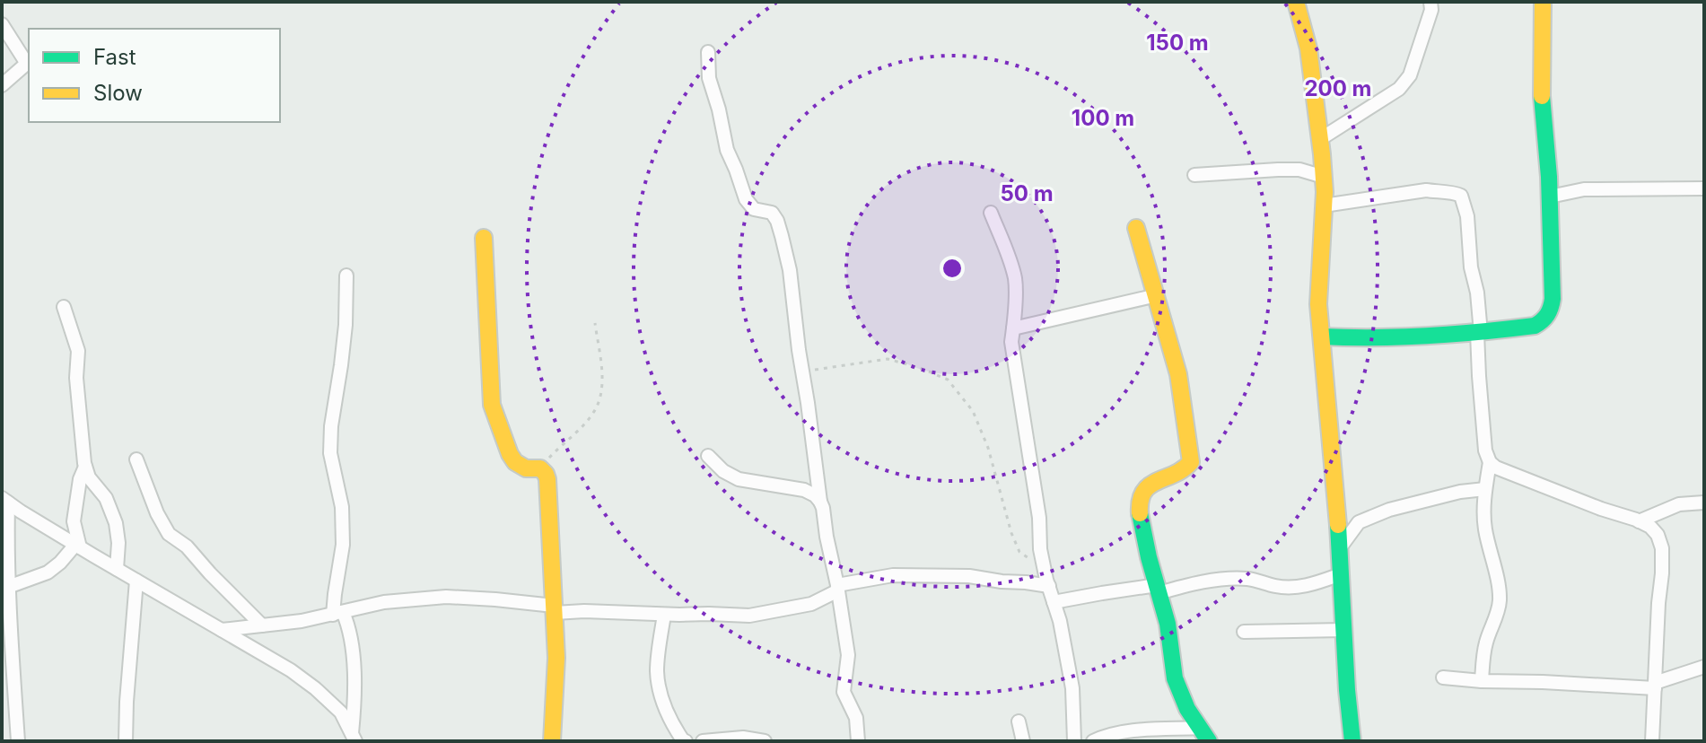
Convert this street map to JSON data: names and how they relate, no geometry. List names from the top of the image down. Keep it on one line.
{"legend":["Fast","Slow"],"rings":["150 m","200 m","100 m","50 m"]}
